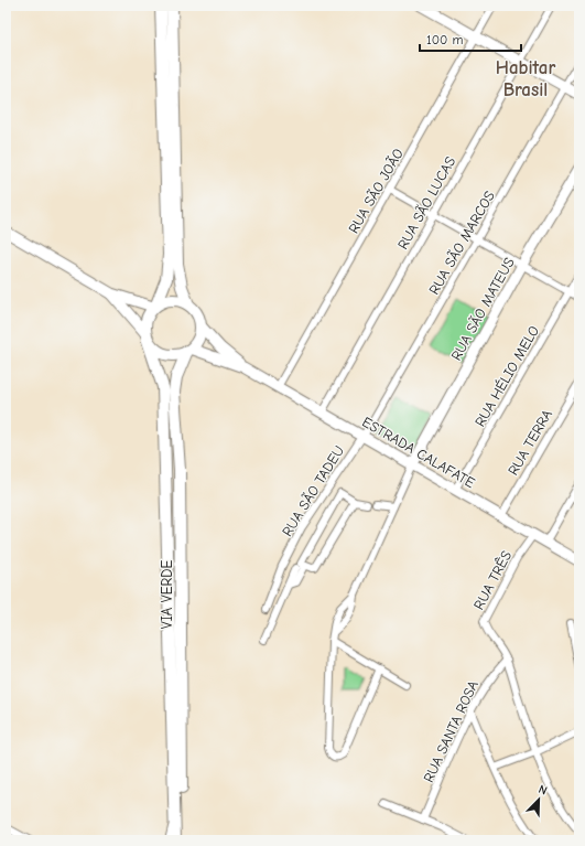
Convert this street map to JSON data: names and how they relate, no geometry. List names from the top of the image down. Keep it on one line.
{"streets":{"main road":["VIA VERDE"],"street":["RUA SÃO JOÃO","RUA SÃO LUCAS","RUA SÃO MARCOS","RUA SÃO MATEUS","RUA HÉLIO MELO","RUA TERRA","ESTRADA CALAFATE","RUA SÃO TADEU","RUA TRÊS","RUA SANTA ROSA"]},"crossings":[["RUA SÃO JOÃO","ESTRADA CALAFATE"],["RUA SÃO LUCAS","ESTRADA CALAFATE"],["RUA SÃO MARCOS","ESTRADA CALAFATE"],["RUA SÃO MARCOS","RUA SÃO TADEU"],["RUA SÃO MATEUS","ESTRADA CALAFATE"],["RUA HÉLIO MELO","ESTRADA CALAFATE"],["RUA TERRA","ESTRADA CALAFATE"],["ESTRADA CALAFATE","RUA SÃO TADEU"],["ESTRADA CALAFATE","RUA TRÊS"],["ESTRADA CALAFATE","VIA VERDE"],["RUA TRÊS","RUA SANTA ROSA"]],"districts":["Habitar Brasil"],"scale_bar":"100 m","north":"top right"}
